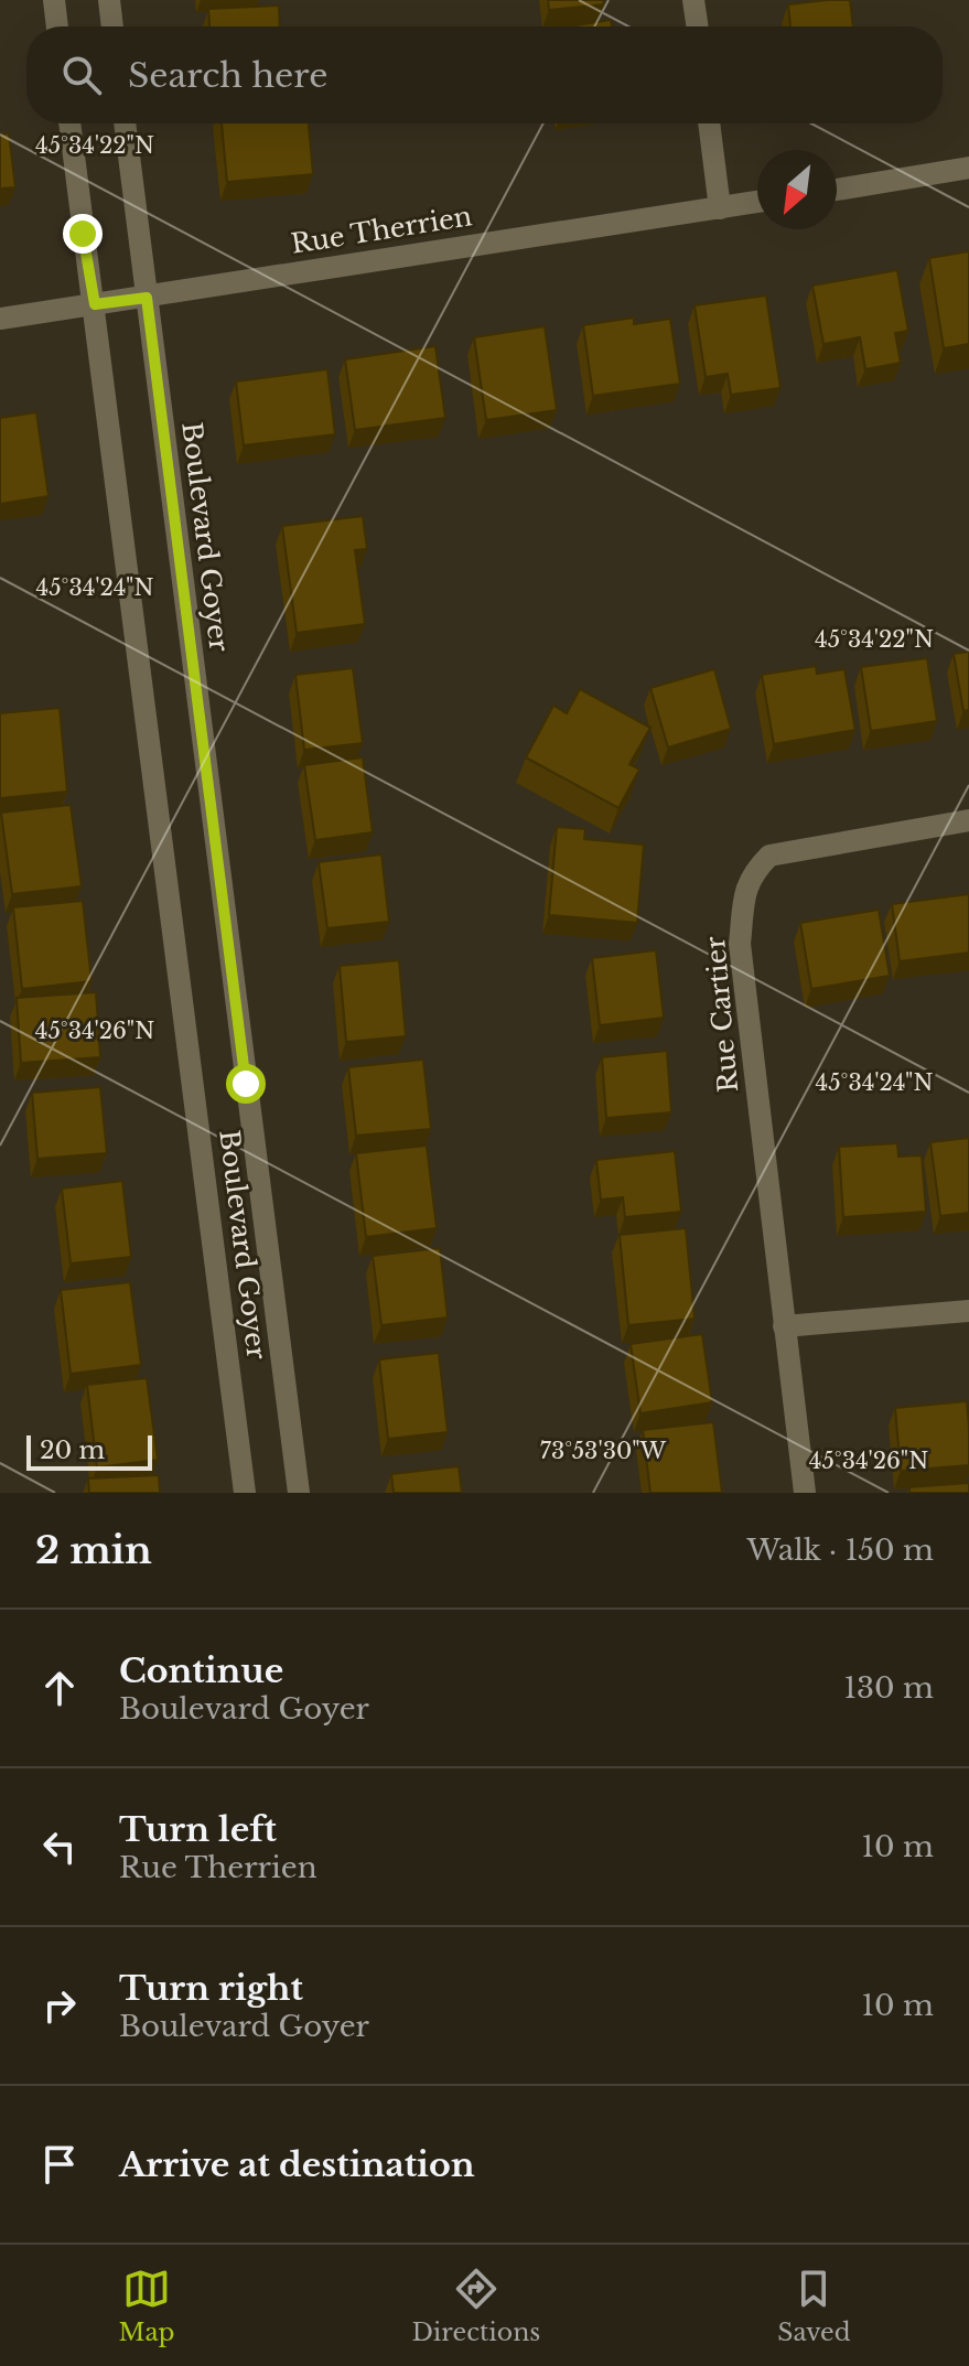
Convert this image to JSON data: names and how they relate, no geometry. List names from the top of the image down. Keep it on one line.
{"streets":{"street":["Rue Therrien","Boulevard Goyer","Rue Cartier"]},"crossings":[["Rue Therrien","Boulevard Goyer"]],"scale_bar":"20 m","north":"bottom left","page":{"search":"Search here","scale":"20 m","heading":["2 min","Walk · 150 m"],"list":[["Continue","Boulevard Goyer","130 m"],["Turn left","Rue Therrien","10 m"],["Turn right","Boulevard Goyer","10 m"],"Arrive at destination"],"nav":["Map","Directions","Saved"]},"coordinates":["45°34'22\"N","45°34'24\"N","45°34'26\"N","73°53'30\"W"]}
